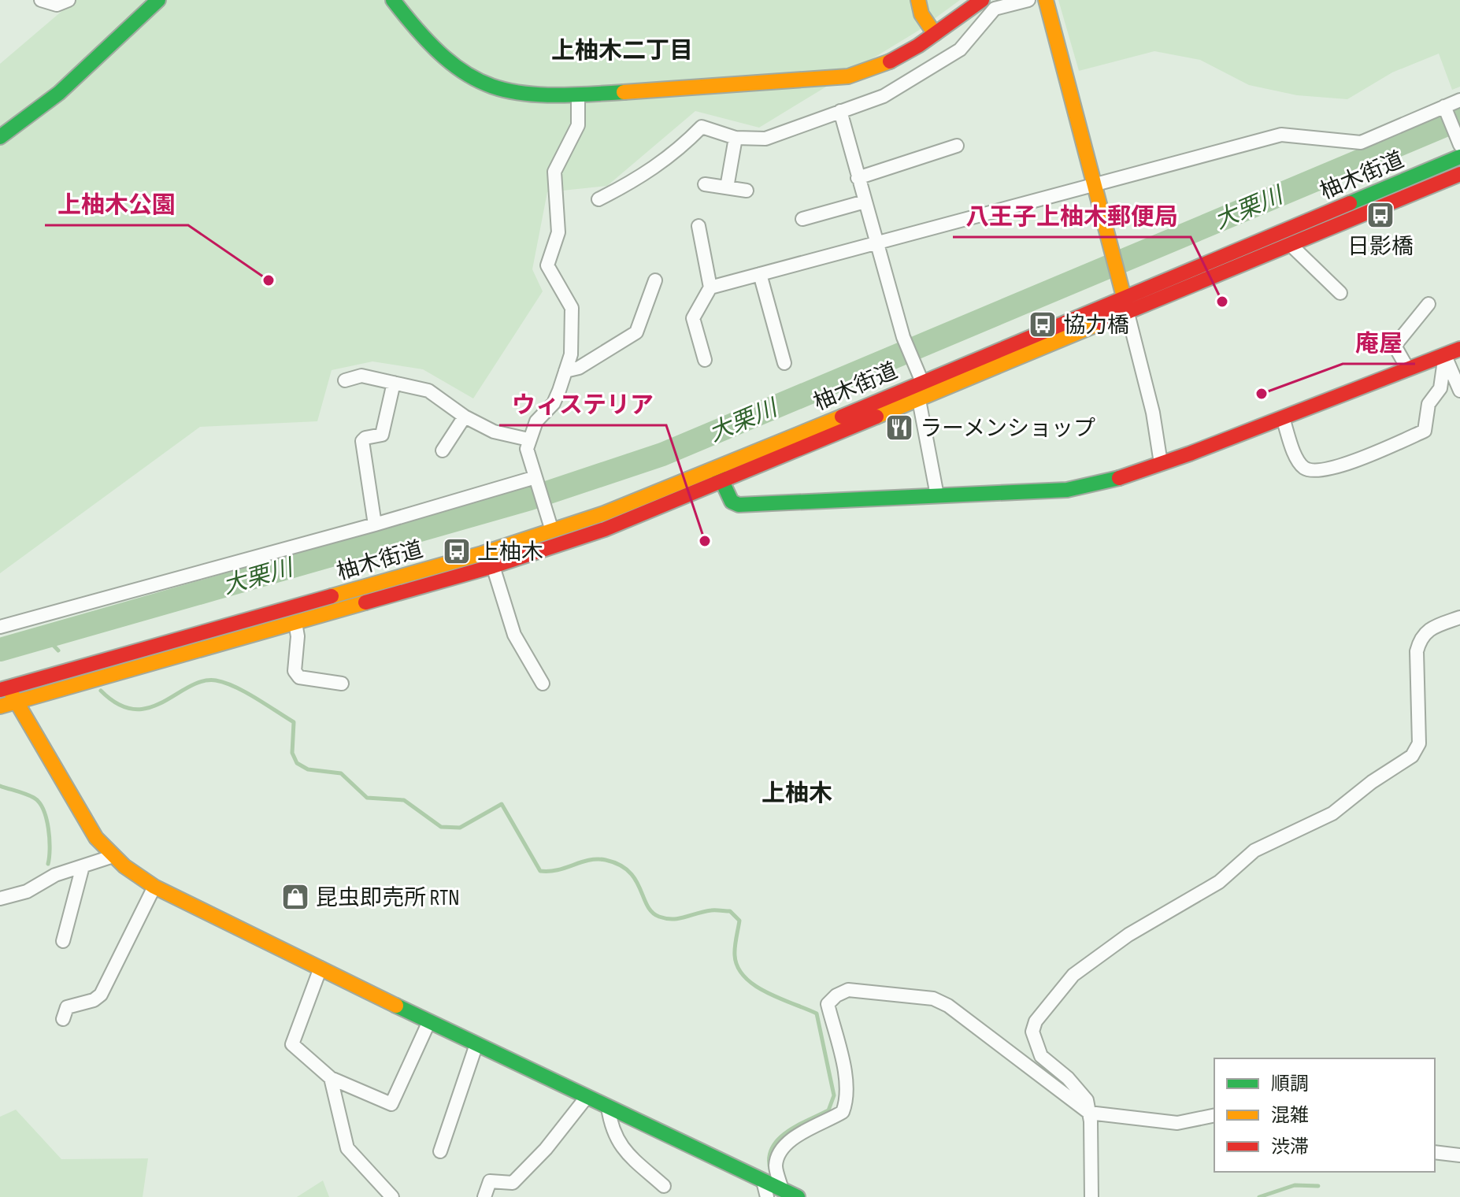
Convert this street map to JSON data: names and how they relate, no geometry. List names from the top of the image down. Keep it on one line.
{"streets":{"main road":["柚木街道"]},"districts":["上柚木二丁目","上柚木"],"water":["大栗川"],"places":{"bus stop":["日影橋","協力橋","上柚木"],"other":["上柚木公園","八王子上柚木郵便局","庵屋","ウィステリア"],"restaurant":["ラーメンショップ"],"shop":["昆虫即売所 RTN"]},"legend":["順調","混雑","渋滞"]}
